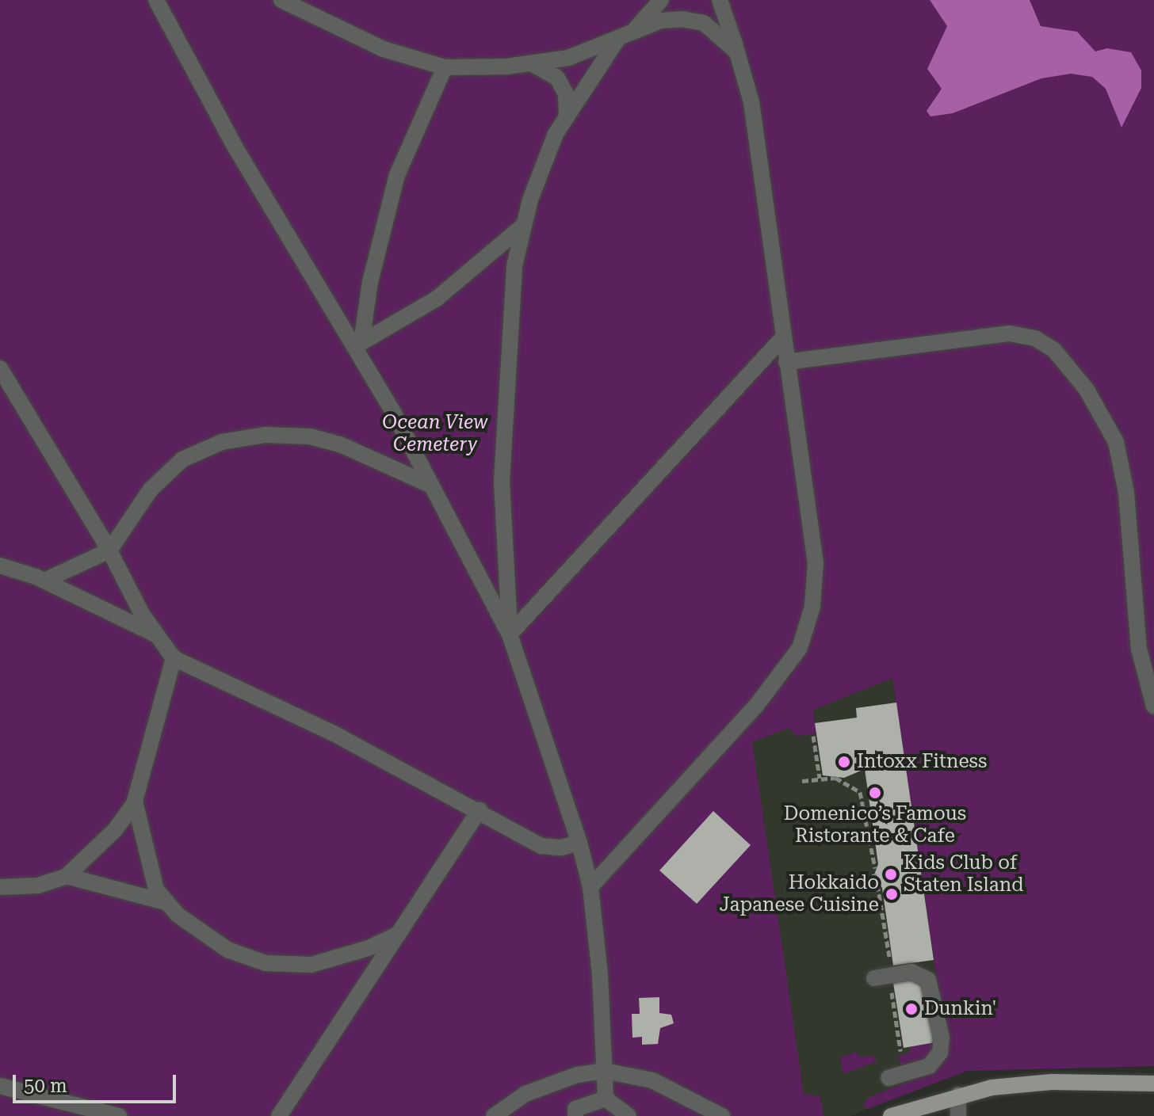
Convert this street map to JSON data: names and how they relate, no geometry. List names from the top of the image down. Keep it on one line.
{"parks":["Ocean View Cemetery"],"places":["Intoxx Fitness","Domenico’s Famous Ristorante & Cafe","Kids Club of Staten Island","Hokkaido Japanese Cuisine","Dunkin'"],"scale_bar":"50 m"}
